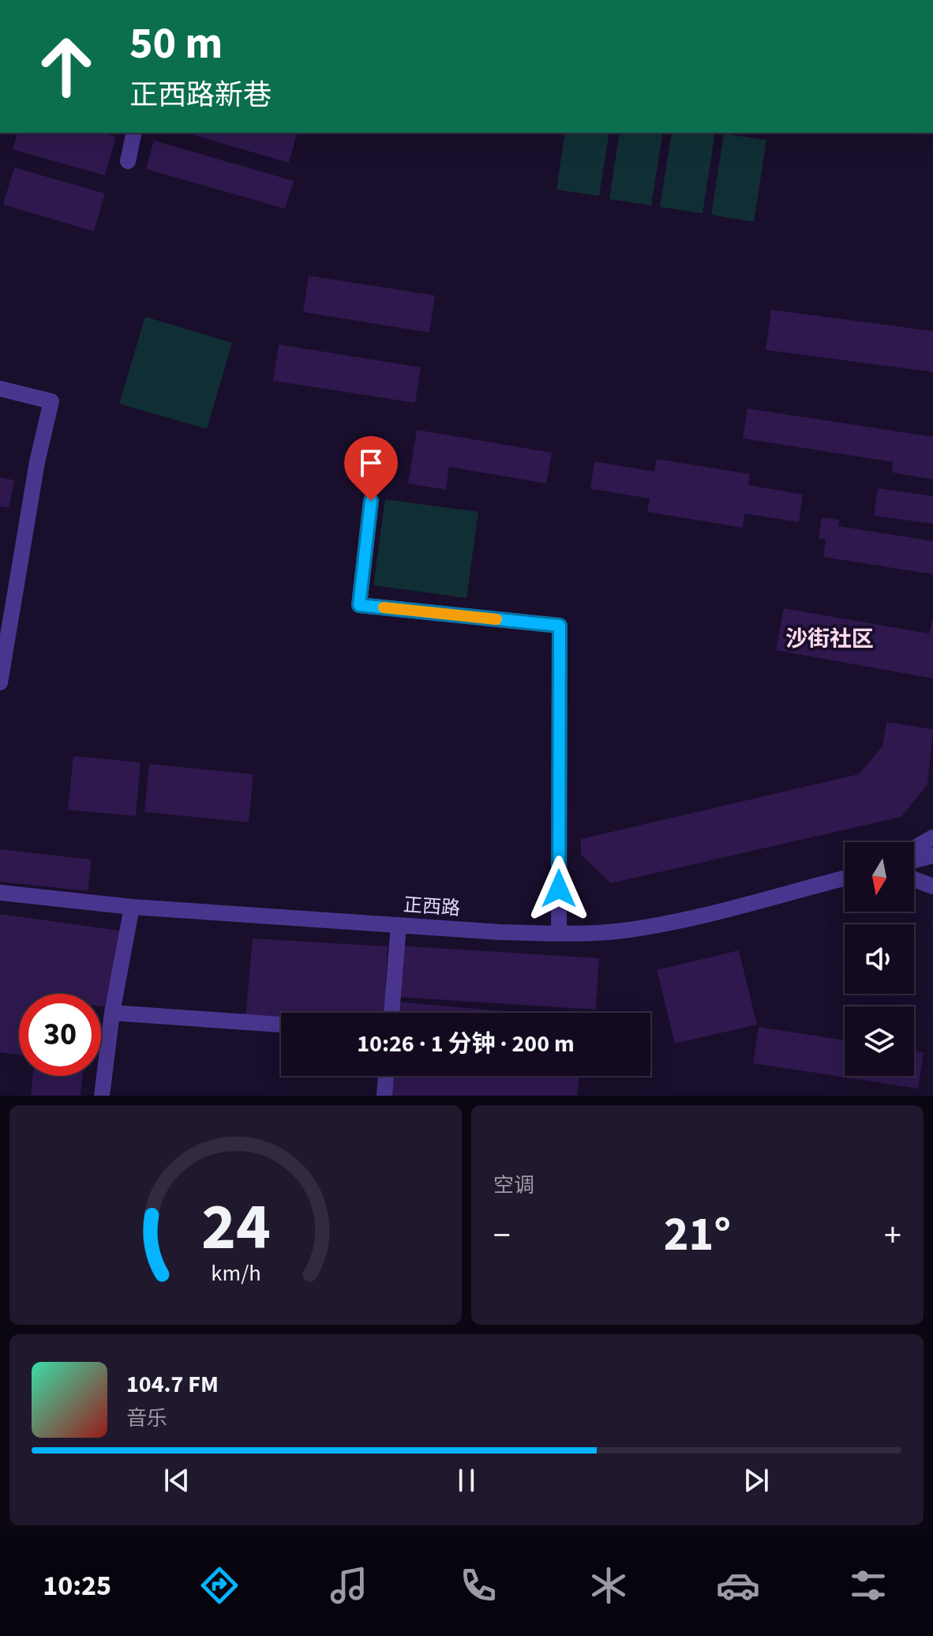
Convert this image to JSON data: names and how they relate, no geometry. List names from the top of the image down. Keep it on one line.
{"streets":{"street":["正西路"]},"districts":["沙街社区"],"north":"bottom","page":{"turn":["50 m","正西路新巷"],"limit":"30","trip":"10:26 · 1 分钟 · 200 m","tile":"空调","heat":["−","21°","+"],"song":["104.7 FM","音乐"],"tabs":"10:25","gauge":["24","km/h"]}}
